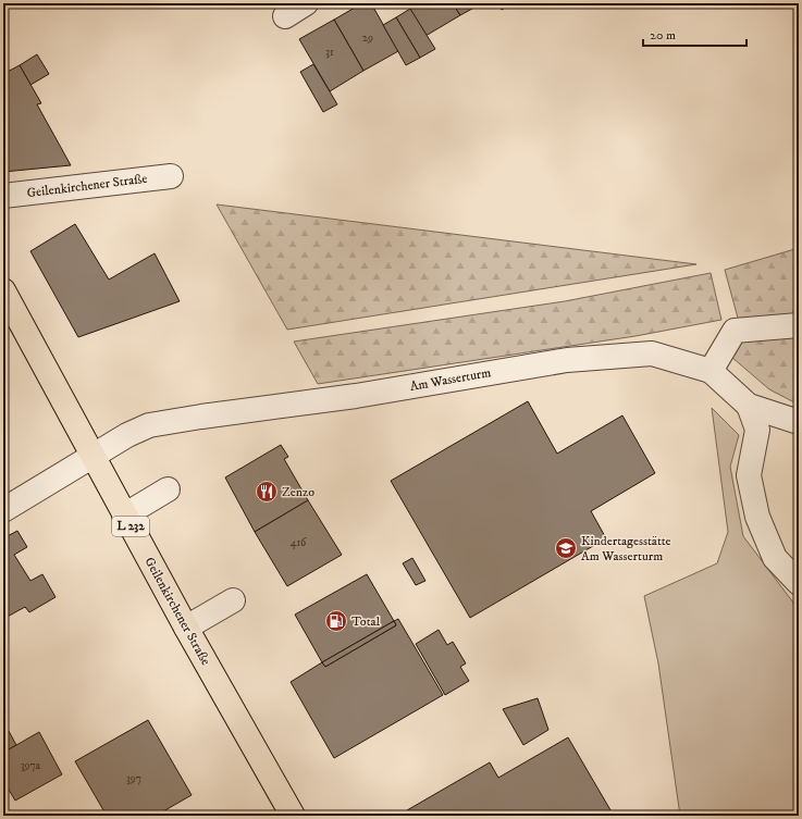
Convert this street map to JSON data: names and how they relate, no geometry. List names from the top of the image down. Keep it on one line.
{"streets":{"main road":["Geilenkirchener Straße","L 232"],"street":["Am Wasserturm"]},"crossings":[["Geilenkirchener Straße","Am Wasserturm"]],"places":{"restaurant":["Zenzo"],"school or university":["Kindertagesstätte Am Wasserturm"],"fuel station":["Total"]},"house_numbers":["29","31","416","397a","397"],"scale_bar":"20 m"}
